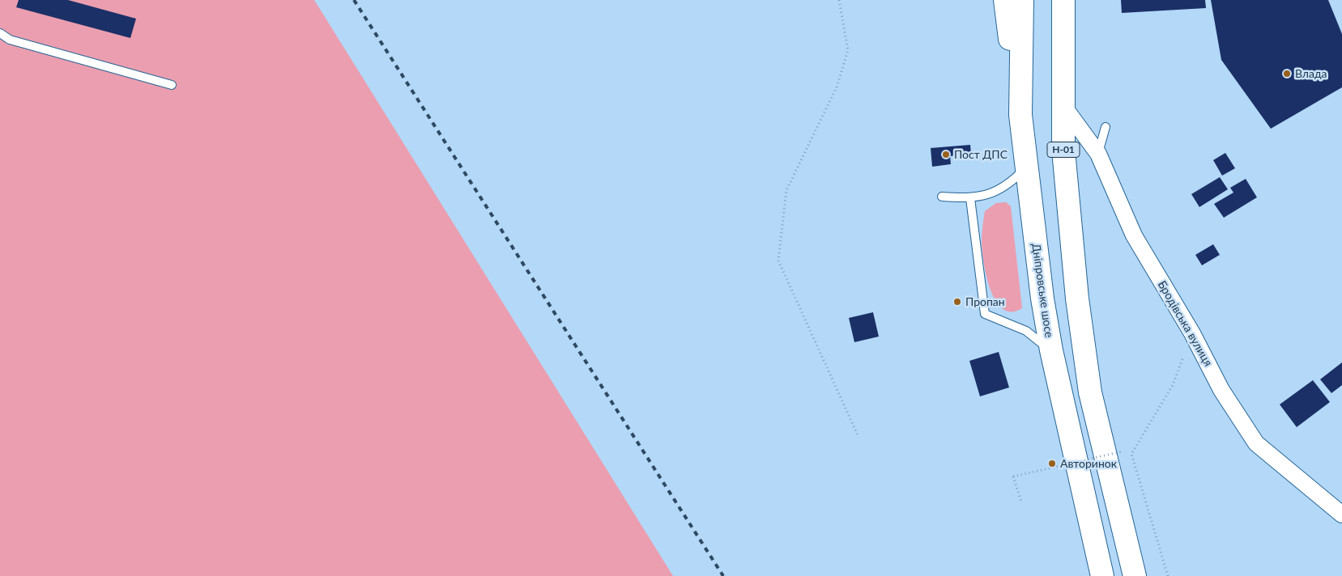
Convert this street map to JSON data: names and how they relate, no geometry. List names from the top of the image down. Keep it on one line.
{"streets":{"main road":["Н-01","Дніпровське шосе"],"street":["Бродівська вулиця"]},"crossings":[["Н-01","Бродівська вулиця"]],"places":["Влада","Пост ДПС","Пропан","Авторинок"]}
